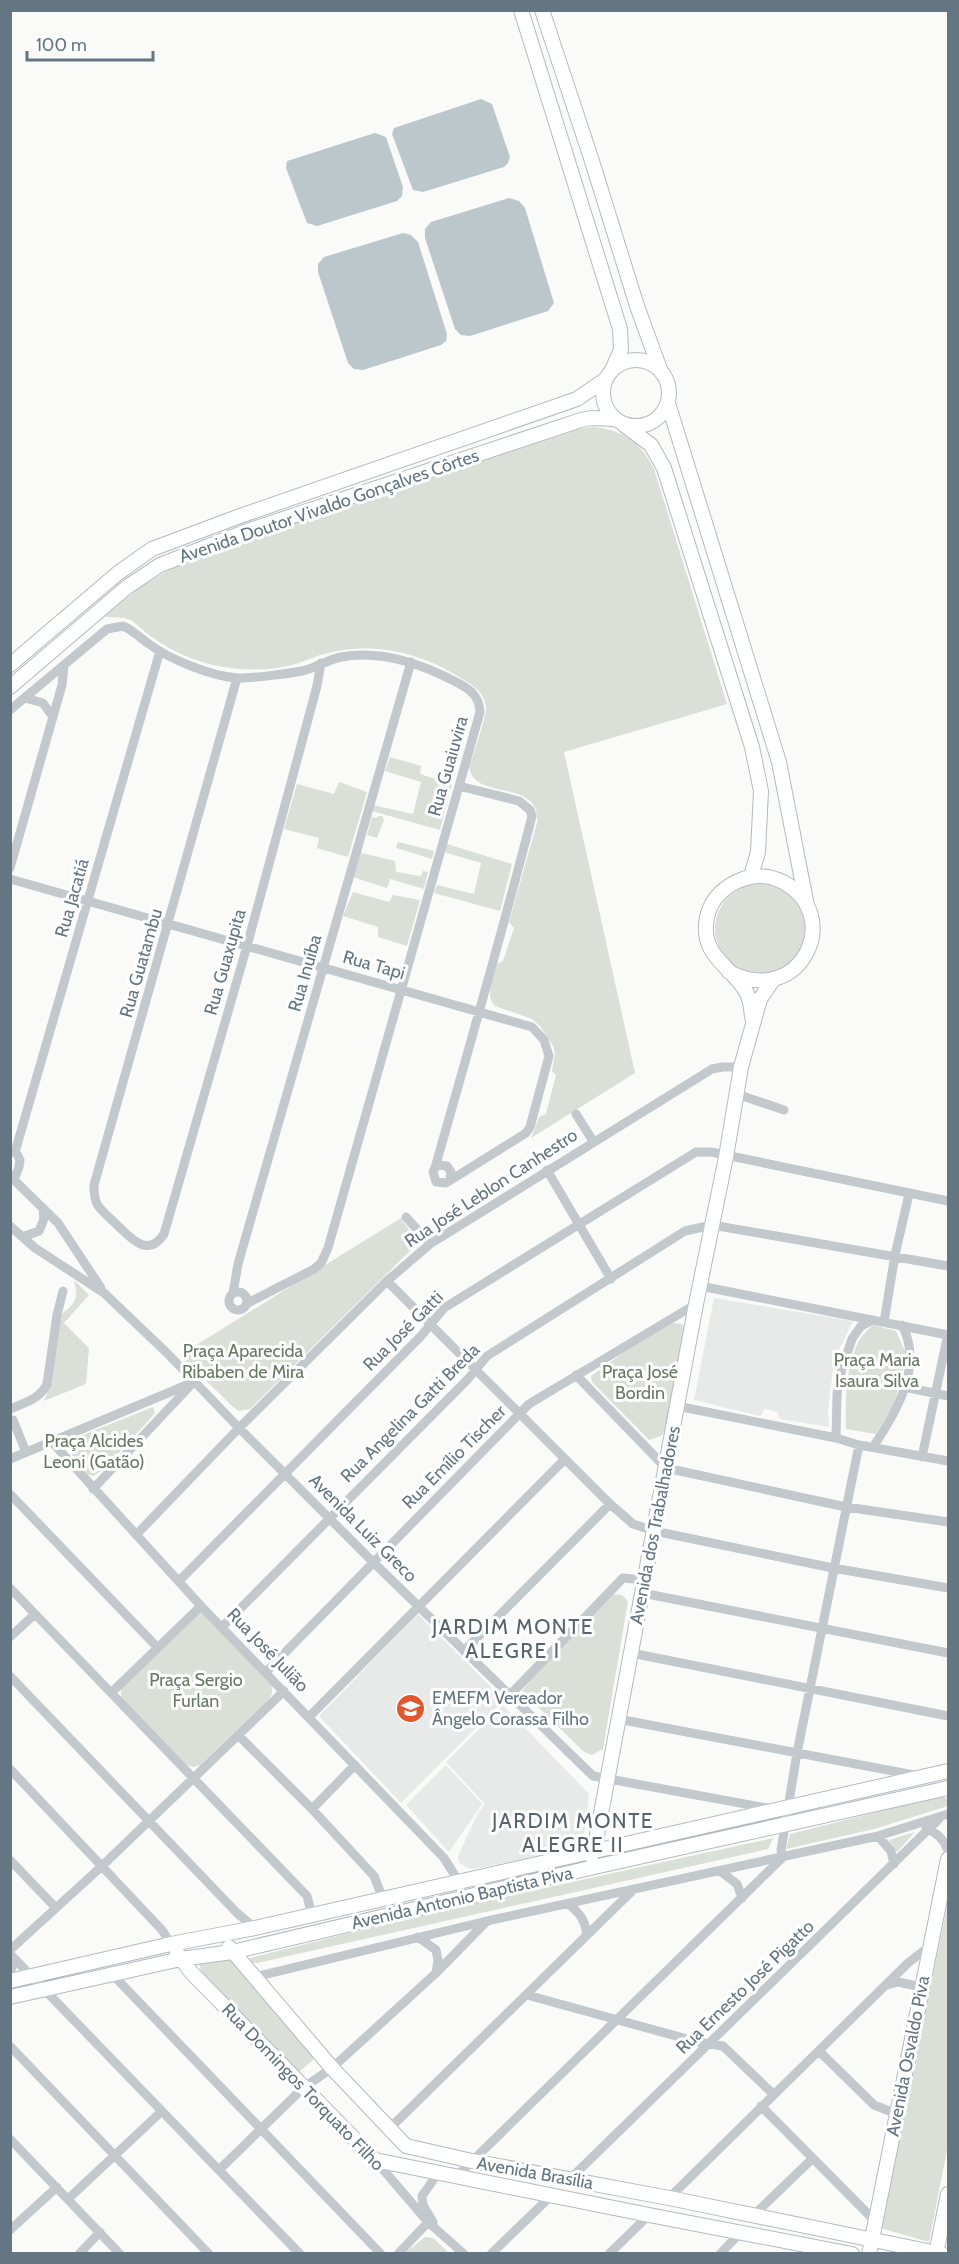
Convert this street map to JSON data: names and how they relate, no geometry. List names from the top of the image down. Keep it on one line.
{"streets":{"main road":["Avenida Doutor Vivaldo Gonçalves Côrtes","Avenida dos Trabalhadores","Avenida Antonio Baptista Piva","Avenida Osvaldo Piva","Rua Domingos Torquato Filho","Avenida Brasília"],"street":["Rua Guaiuvira","Rua Jacatiá","Rua Guaxupita","Rua Guatambu","Rua Tapi","Rua Inuíba","Rua José Leblon Canhestro","Rua José Gatti","Rua Angelina Gatti Breda","Rua Emílio Tischer","Avenida Luiz Greco","Rua José Julião","Rua Ernesto José Pigatto"]},"crossings":[["Rua Guaiuvira","Rua Jacatiá"],["Rua Guaiuvira","Rua Guaxupita"],["Rua Guaiuvira","Rua Guatambu"],["Rua Guaiuvira","Rua Tapi"],["Rua Guaiuvira","Rua Inuíba"],["Rua Jacatiá","Rua Tapi"],["Rua Jacatiá","Avenida Luiz Greco"],["Rua Guaxupita","Rua Guatambu"],["Rua Guaxupita","Rua Tapi"],["Rua Guatambu","Rua Tapi"],["Rua Tapi","Rua Inuíba"],["Rua José Leblon Canhestro","Avenida dos Trabalhadores"],["Rua José Leblon Canhestro","Avenida Luiz Greco"],["Rua José Leblon Canhestro","Rua José Julião"],["Rua José Gatti","Avenida dos Trabalhadores"],["Rua José Gatti","Avenida Luiz Greco"],["Rua José Gatti","Rua José Julião"],["Rua Angelina Gatti Breda","Avenida dos Trabalhadores"],["Rua Angelina Gatti Breda","Avenida Luiz Greco"],["Rua Angelina Gatti Breda","Rua José Julião"],["Rua Emílio Tischer","Avenida dos Trabalhadores"],["Rua Emílio Tischer","Avenida Luiz Greco"],["Rua Emílio Tischer","Rua José Julião"],["Avenida dos Trabalhadores","Avenida Luiz Greco"],["Avenida dos Trabalhadores","Avenida Antonio Baptista Piva"],["Avenida Luiz Greco","Avenida Antonio Baptista Piva"],["Rua José Julião","Avenida Antonio Baptista Piva"],["Avenida Antonio Baptista Piva","Rua Domingos Torquato Filho"],["Avenida Antonio Baptista Piva","Avenida Brasília"],["Rua Ernesto José Pigatto","Avenida Brasília"],["Avenida Osvaldo Piva","Avenida Brasília"],["Rua Domingos Torquato Filho","Avenida Brasília"]],"districts":["JARDIM MONTE ALEGRE I","JARDIM MONTE ALEGRE II"],"parks":["Praça Aparecida Ribaben de Mira","Praça Maria Isaura Silva","Praça José Bordin","Praça Alcides Leoni (Gatão)","Praça Sergio Furlan"],"places":{"school or university":["EMEFM Vereador Ângelo Corassa Filho"]},"scale_bar":"100 m"}
